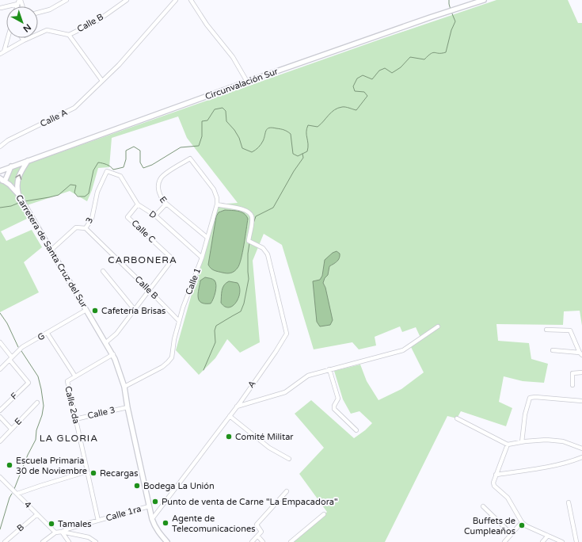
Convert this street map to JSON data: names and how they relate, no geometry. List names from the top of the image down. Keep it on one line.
{"streets":{"main road":["Circunvalación Sur","Carretera de Santa Cruz del Sur"],"street":["Calle B","Calle A","E","D","3","Calle C","Calle 1","G","A","F","Calle 2da","Calle 3","4","Calle 1ra","B"]},"crossings":[["Calle B","3"],["Calle B","Calle C"],["Calle B","Calle 1"],["E","Calle 1"],["D","3"],["D","Calle C"],["D","Calle 1"],["3","Carretera de Santa Cruz del Sur"],["Carretera de Santa Cruz del Sur","Calle 1"],["Carretera de Santa Cruz del Sur","G"],["Carretera de Santa Cruz del Sur","A"],["Carretera de Santa Cruz del Sur","Calle 3"],["Carretera de Santa Cruz del Sur","Calle 1ra"],["Calle 1","A"],["G","F"],["G","Calle 2da"],["Calle 2da","Calle 3"],["Calle 2da","Calle 1ra"],["4","B"]],"districts":["CARBONERA","LA GLORIA"],"places":["Cafetería Brisas","Comité Militar","Escuela Primaria 30 de Noviembre","Recargas","Bodega La Unión","Punto de venta de Carne \"La Empacadora\"","Agente de Telecomunicaciones","Tamales","Buffets de Cumpleaños"],"north":"bottom right"}
